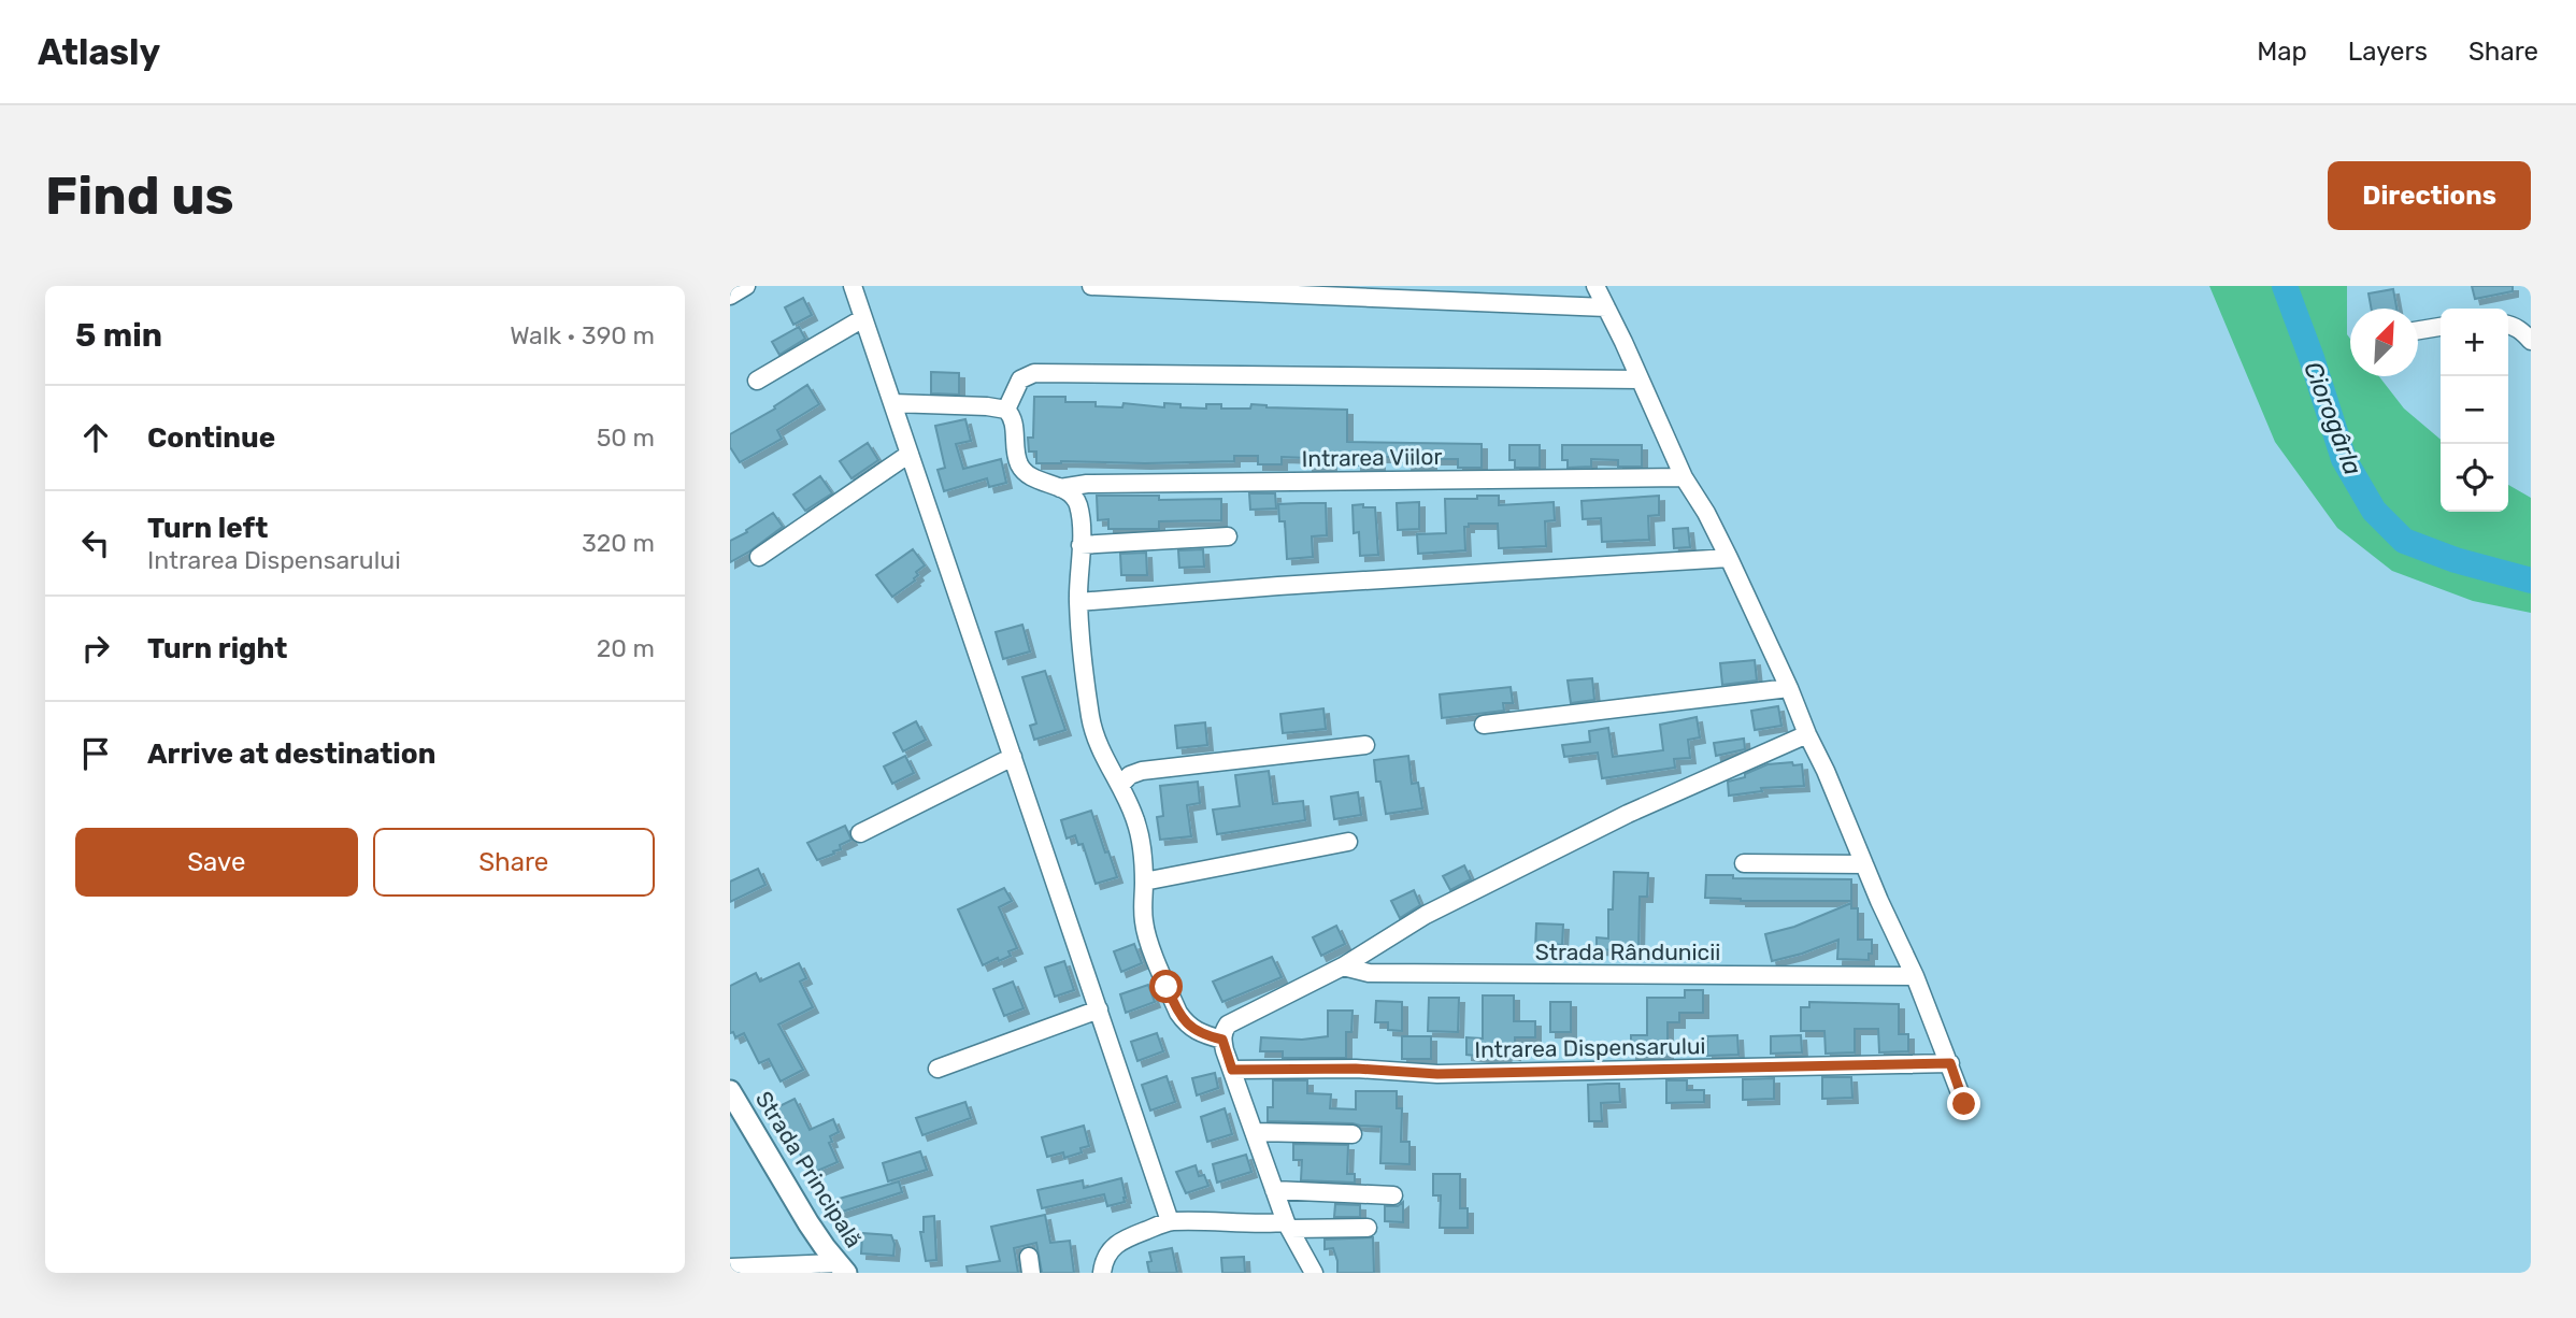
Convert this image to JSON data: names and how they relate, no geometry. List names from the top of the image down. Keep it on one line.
{"streets":{"main road":["Strada Principală"],"street":["Intrarea Viilor","Strada Rândunicii","Intrarea Dispensarului"]},"water":["Ciorogârla"],"north":"top right","page":{"header":"Atlasly","nav":["Map","Layers","Share"],"buttons":["Directions",["Save","Share"]],"title":"Find us","heading":["5 min","Walk · 390 m"],"map_buttons":["+","−"],"list":[["Continue","50 m"],["Turn left","Intrarea Dispensarului","320 m"],["Turn right","20 m"],"Arrive at destination"]}}
